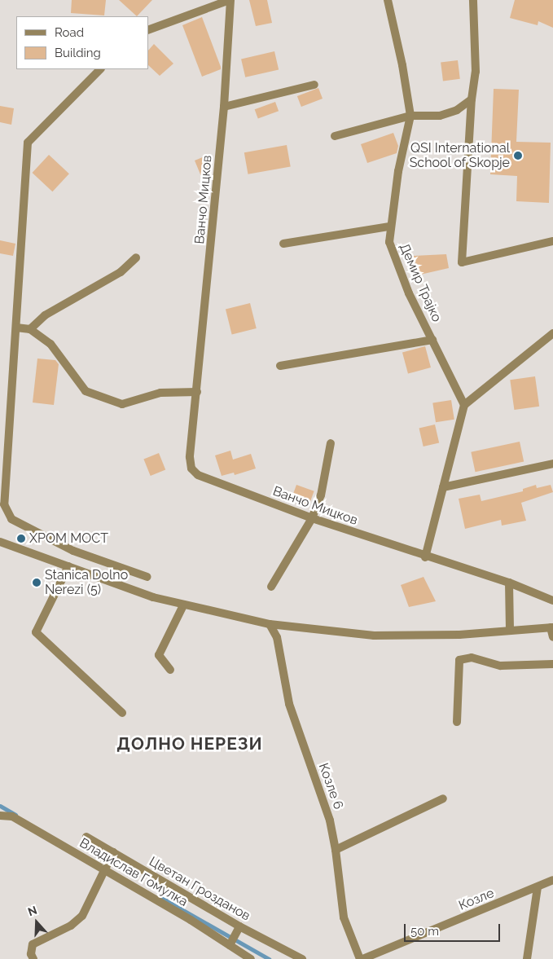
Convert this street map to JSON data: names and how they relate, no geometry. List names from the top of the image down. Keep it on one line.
{"streets":{"street":["Ванчо Мицков","Демир Трајко","Козле 6","Владислав Гомулка","Цветан Грозданов","Козле"]},"crossings":[["Козле 6","Козле"]],"districts":["ДОЛНО НЕРЕЗИ"],"places":["QSI International School of Skopje","ХРОМ МОСТ","Stanica Dolno Nerezi (5)"],"legend":["Road","Building"],"scale_bar":"50 m","north":"top"}
